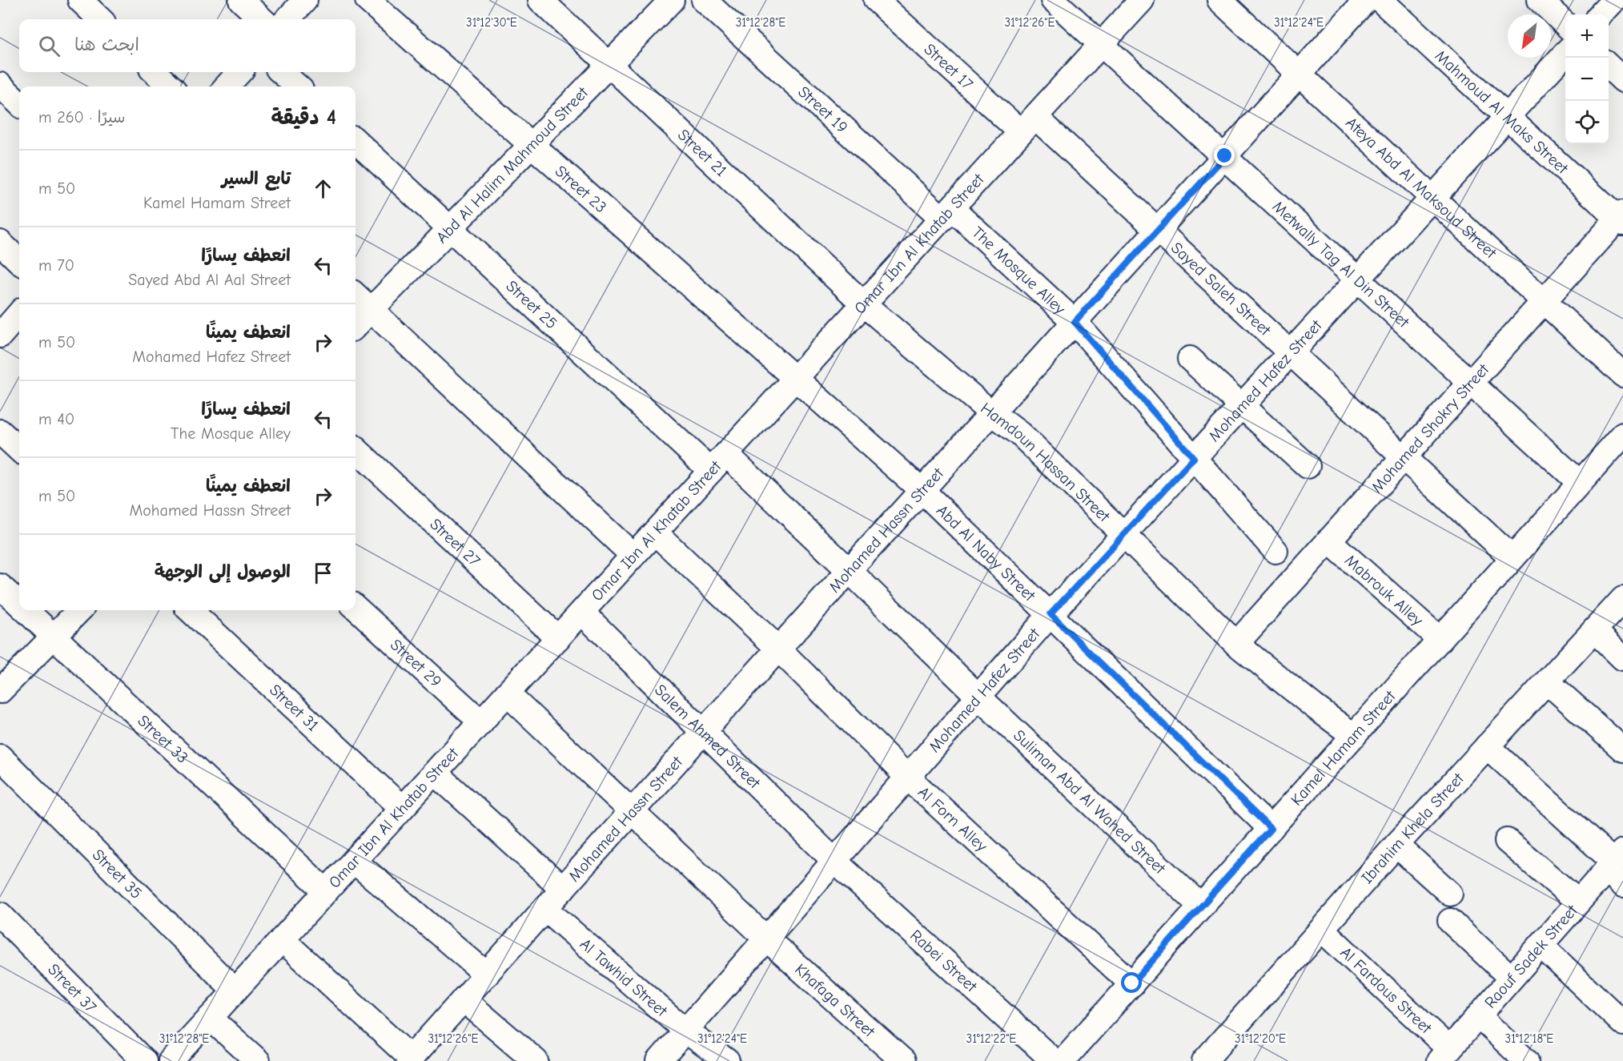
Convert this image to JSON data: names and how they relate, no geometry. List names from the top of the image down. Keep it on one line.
{"streets":{"street":["Street 17","Street 19","Mahmoud Al Maks Street","Street 21","Abd Al Halim Mahmoud Street","Ateya Abd Al Maksoud Street","Street 23","Omar Ibn Al Khatab Street","Metwally Tag Al Din Street","The Mosque Alley","Sayed Saleh Street","Street 25","Mohamed Hafez Street","Mohamed Shokry Street","Hamdoun Hassan Street","Mohamed Hassn Street","Street 27","Abd Al Naby Street","Mabrouk Alley","Street 29","Street 31","Salem Ahmed Street","Street 33","Kamel Hamam Street","Suliman Abd Al Wahed Street","Al Forn Alley","Ibrahim Khela Street","Street 35","Raouf Sadek Street","Rabei Street","Al Tawhid Street","Street 37","Al Fardous Street","Khafaga Street"]},"crossings":[["Street 17","Omar Ibn Al Khatab Street"],["Street 17","Sayed Saleh Street"],["Street 19","Omar Ibn Al Khatab Street"],["Street 19","The Mosque Alley"],["Mahmoud Al Maks Street","Mohamed Hafez Street"],["Mahmoud Al Maks Street","Mohamed Shokry Street"],["Street 21","Abd Al Halim Mahmoud Street"],["Street 21","Omar Ibn Al Khatab Street"],["Street 21","Hamdoun Hassan Street"],["Abd Al Halim Mahmoud Street","Street 23"],["Abd Al Halim Mahmoud Street","Street 25"],["Ateya Abd Al Maksoud Street","Mohamed Hafez Street"],["Ateya Abd Al Maksoud Street","Mohamed Shokry Street"],["Ateya Abd Al Maksoud Street","Mohamed Hassn Street"],["Street 23","Omar Ibn Al Khatab Street"],["Street 23","Mohamed Hassn Street"],["Street 23","Abd Al Naby Street"],["Omar Ibn Al Khatab Street","Metwally Tag Al Din Street"],["Omar Ibn Al Khatab Street","The Mosque Alley"],["Omar Ibn Al Khatab Street","Sayed Saleh Street"],["Omar Ibn Al Khatab Street","Street 25"],["Omar Ibn Al Khatab Street","Hamdoun Hassan Street"],["Omar Ibn Al Khatab Street","Street 27"],["Omar Ibn Al Khatab Street","Street 29"],["Omar Ibn Al Khatab Street","Street 31"],["Omar Ibn Al Khatab Street","Salem Ahmed Street"],["Omar Ibn Al Khatab Street","Street 33"],["Omar Ibn Al Khatab Street","Al Forn Alley"],["Omar Ibn Al Khatab Street","Street 35"],["Omar Ibn Al Khatab Street","Khafaga Street"],["Metwally Tag Al Din Street","Mohamed Hafez Street"],["Metwally Tag Al Din Street","Mohamed Shokry Street"],["Metwally Tag Al Din Street","Mohamed Hassn Street"],["Metwally Tag Al Din Street","Kamel Hamam Street"],["The Mosque Alley","Mohamed Hafez Street"],["The Mosque Alley","Mohamed Hassn Street"],["Sayed Saleh Street","Mohamed Hafez Street"],["Sayed Saleh Street","Mohamed Shokry Street"],["Sayed Saleh Street","Mohamed Hassn Street"],["Sayed Saleh Street","Kamel Hamam Street"],["Street 25","Mohamed Hassn Street"],["Street 25","Suliman Abd Al Wahed Street"],["Mohamed Hafez Street","Hamdoun Hassan Street"],["Mohamed Hafez Street","Abd Al Naby Street"],["Mohamed Hafez Street","Salem Ahmed Street"],["Mohamed Hafez Street","Suliman Abd Al Wahed Street"],["Mohamed Hafez Street","Al Forn Alley"],["Mohamed Hafez Street","Rabei Street"],["Mohamed Hafez Street","Al Tawhid Street"],["Mohamed Hafez Street","Khafaga Street"],["Mohamed Shokry Street","Hamdoun Hassan Street"],["Mohamed Shokry Street","Mabrouk Alley"],["Hamdoun Hassan Street","Mohamed Hassn Street"],["Hamdoun Hassan Street","Kamel Hamam Street"],["Mohamed Hassn Street","Abd Al Naby Street"],["Mohamed Hassn Street","Salem Ahmed Street"],["Mohamed Hassn Street","Suliman Abd Al Wahed Street"],["Mohamed Hassn Street","Al Forn Alley"],["Mohamed Hassn Street","Al Tawhid Street"],["Mohamed Hassn Street","Khafaga Street"],["Abd Al Naby Street","Kamel Hamam Street"],["Mabrouk Alley","Kamel Hamam Street"],["Salem Ahmed Street","Rabei Street"],["Kamel Hamam Street","Suliman Abd Al Wahed Street"],["Kamel Hamam Street","Al Forn Alley"],["Ibrahim Khela Street","Al Fardous Street"],["Raouf Sadek Street","Al Fardous Street"]],"north":"bottom left","page":{"map_buttons":["+","−"],"search":"ابحث هنا","heading":["4 دقيقة","سيرًا · 260 m"],"list":[["تابع السير","Kamel Hamam Street","50 m"],["انعطف يسارًا","Sayed Abd Al Aal Street","70 m"],["انعطف يمينًا","Mohamed Hafez Street","50 m"],["انعطف يسارًا","The Mosque Alley","40 m"],["انعطف يمينًا","Mohamed Hassn Street","50 m"],"الوصول إلى الوجهة"]},"coordinates":["31°12'30\"E","31°12'28\"E","31°12'26\"E","31°12'24\"E","31°12'22\"E","31°12'20\"E","31°12'18\"E"]}
